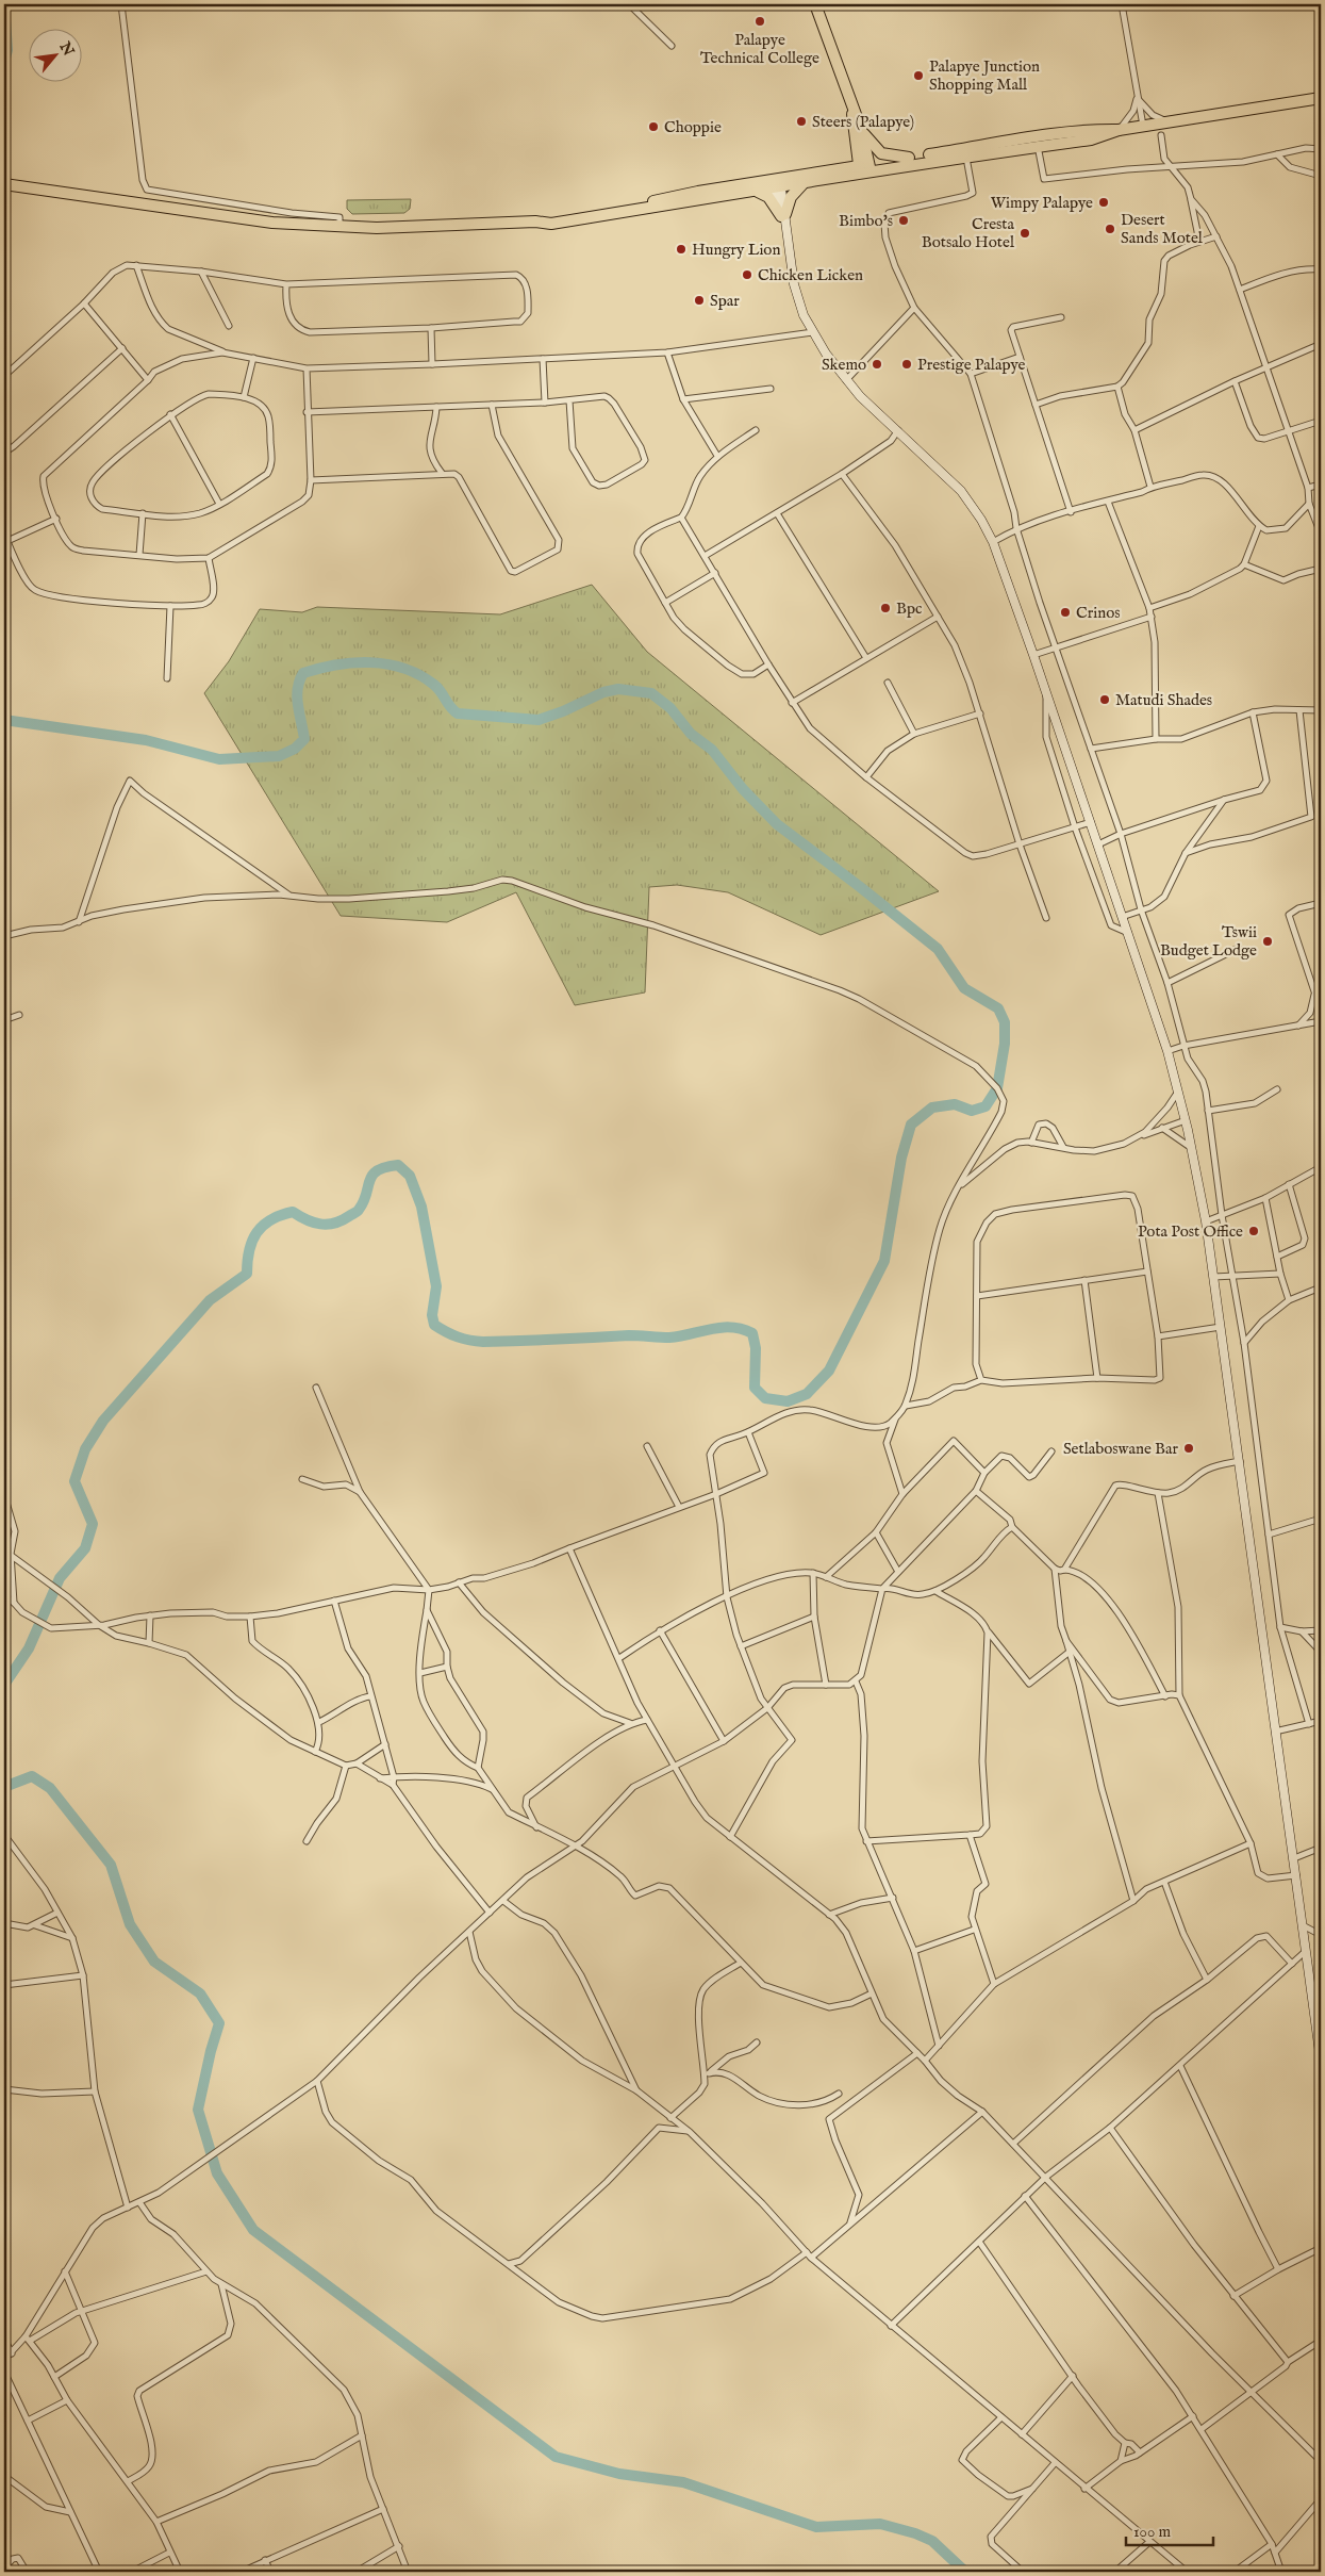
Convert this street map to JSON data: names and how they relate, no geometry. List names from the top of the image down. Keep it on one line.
{"places":["Palapye Technical College","Palapye Junction Shopping Mall","Steers (Palapye)","Choppie","Wimpy Palapye","Bimbo's","Desert Sands Motel","Cresta Botsalo Hotel","Hungry Lion","Chicken Licken","Spar","Skemo","Prestige Palapye","Bpc","Crinos","Matudi Shades","Tswii Budget Lodge","Pota Post Office","Setlaboswane Bar"],"scale_bar":"100 m","north":"top right"}
